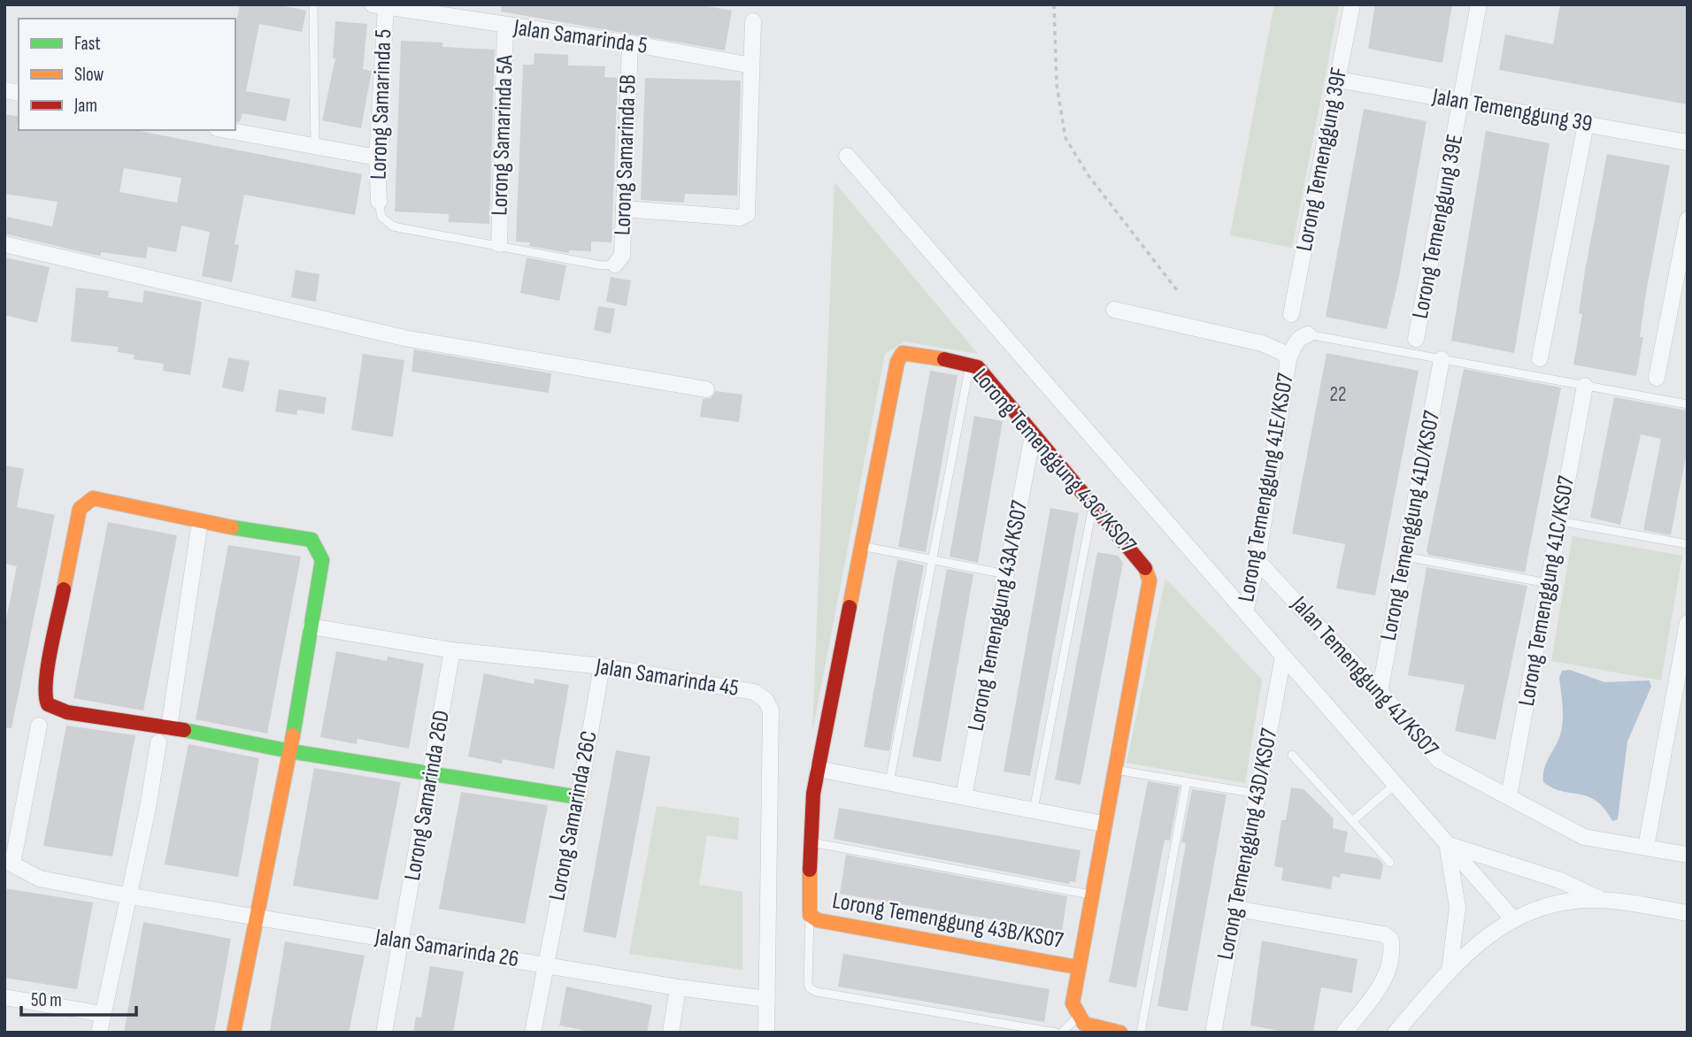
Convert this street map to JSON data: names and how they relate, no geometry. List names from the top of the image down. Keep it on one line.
{"streets":{"street":["Jalan Samarinda 5","Lorong Samarinda 5","Jalan Temenggung 39","Lorong Samarinda 5A","Lorong Samarinda 5B","Lorong Temenggung 39F","Lorong Temenggung 39E","Lorong Temenggung 43C/KS07","Lorong Temenggung 41E/KS07","Lorong Temenggung 41D/KS07","Lorong Temenggung 41C/KS07","Lorong Temenggung 43A/KS07","Jalan Temenggung 41/KS07","Jalan Samarinda 45","Lorong Samarinda 26D","Lorong Samarinda 26C","Lorong Temenggung 43D/KS07","Lorong Temenggung 43B/KS07","Jalan Samarinda 26"]},"crossings":[["Jalan Samarinda 5","Lorong Samarinda 5"],["Jalan Samarinda 5","Lorong Samarinda 5A"],["Jalan Samarinda 5","Lorong Samarinda 5B"],["Jalan Temenggung 39","Lorong Temenggung 39F"],["Jalan Temenggung 39","Lorong Temenggung 39E"],["Lorong Temenggung 43C/KS07","Lorong Temenggung 43A/KS07"],["Lorong Temenggung 43C/KS07","Lorong Temenggung 43B/KS07"],["Lorong Temenggung 41E/KS07","Jalan Temenggung 41/KS07"],["Lorong Temenggung 41D/KS07","Jalan Temenggung 41/KS07"],["Lorong Temenggung 41C/KS07","Jalan Temenggung 41/KS07"],["Jalan Samarinda 45","Lorong Samarinda 26D"],["Jalan Samarinda 45","Lorong Samarinda 26C"],["Jalan Samarinda 45","Jalan Samarinda 26"],["Lorong Samarinda 26D","Jalan Samarinda 26"],["Lorong Samarinda 26C","Jalan Samarinda 26"]],"house_numbers":["22"],"legend":["Fast","Slow","Jam"],"scale_bar":"50 m"}
